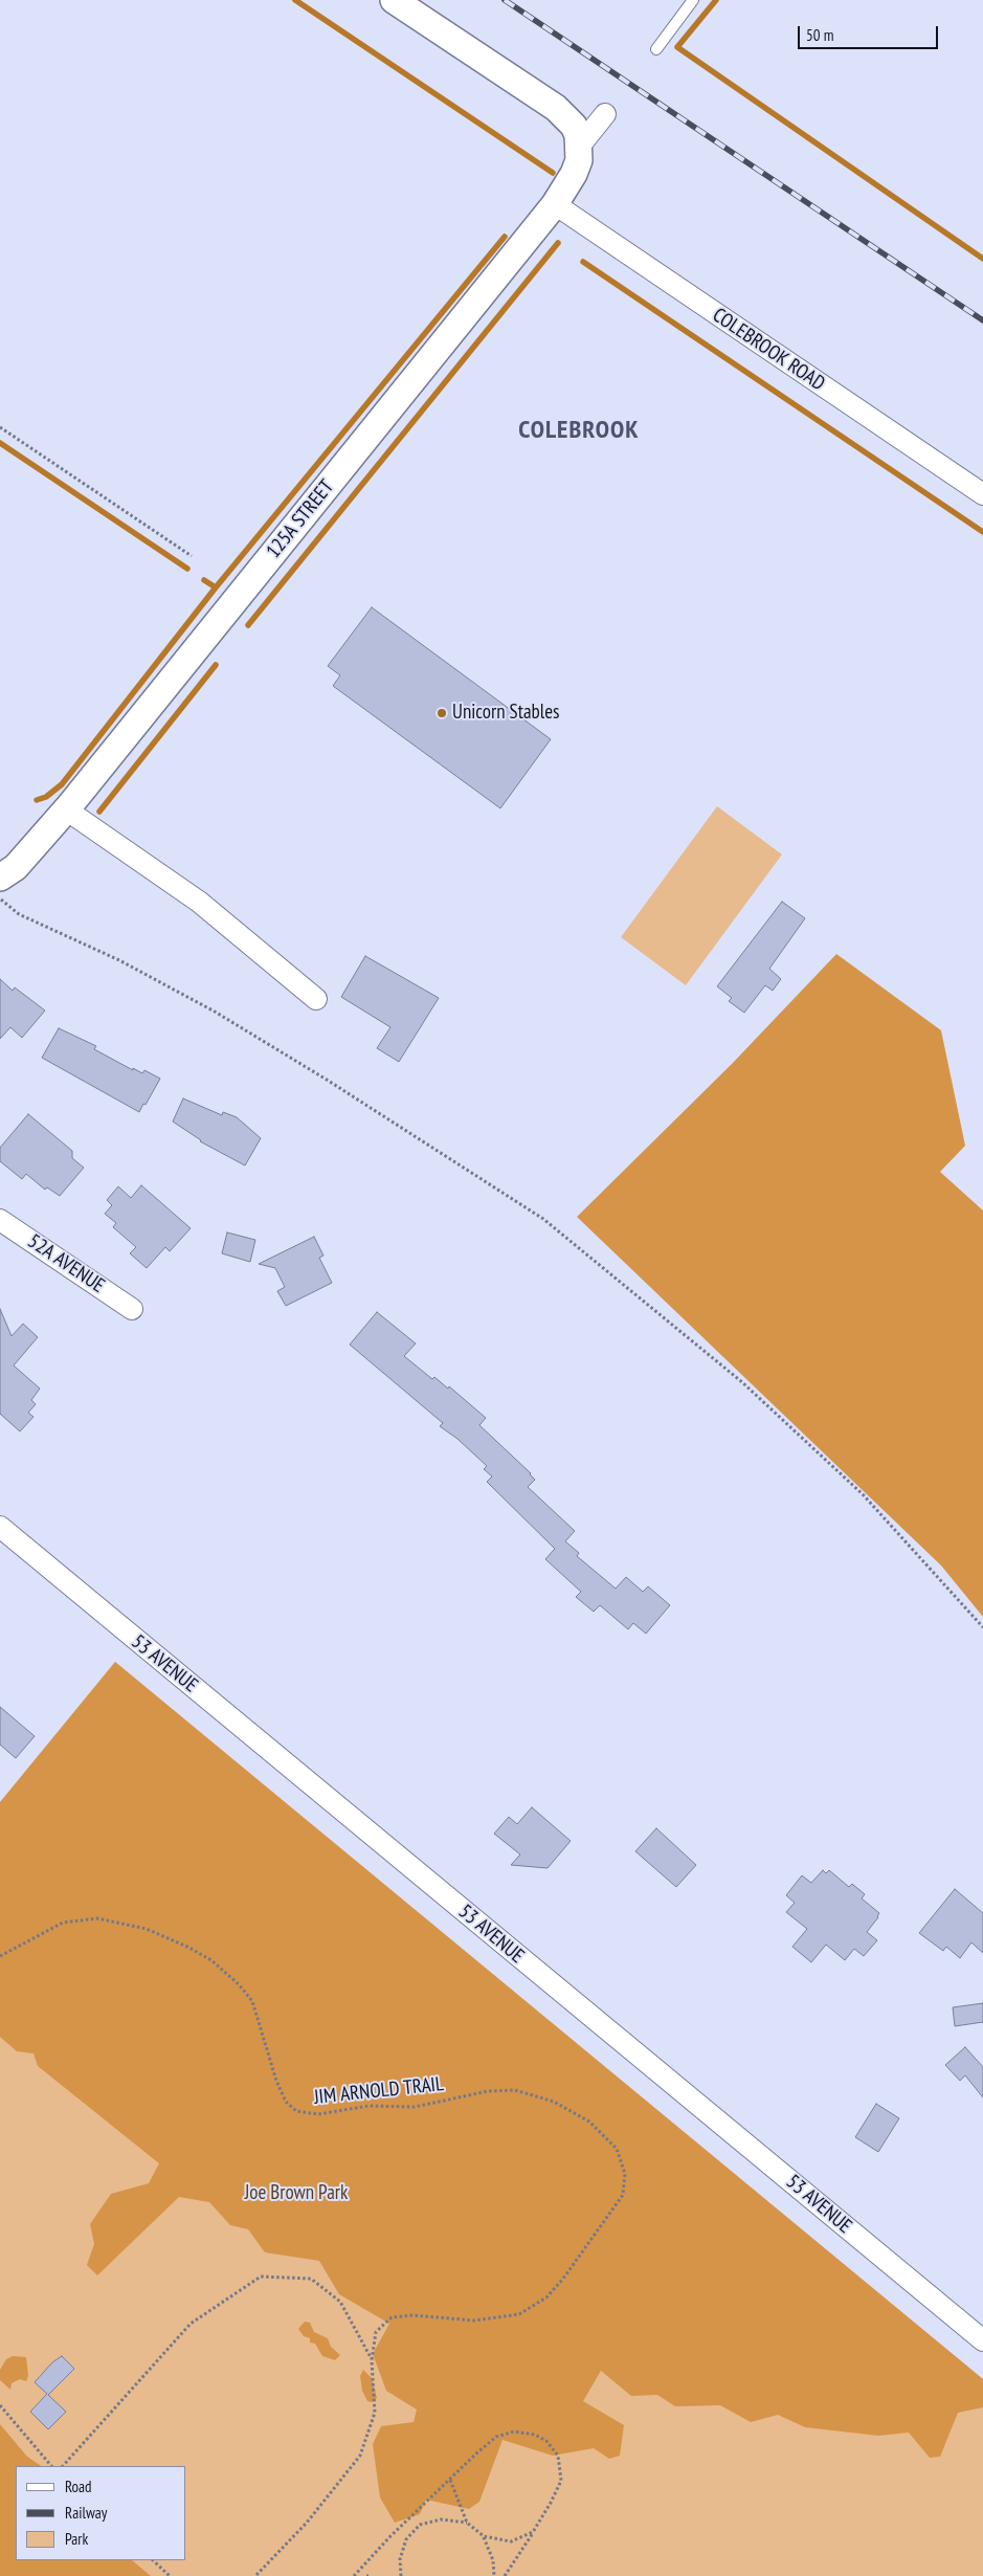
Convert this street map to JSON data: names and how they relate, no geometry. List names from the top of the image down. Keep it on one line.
{"streets":{"street":["COLEBROOK ROAD","125A STREET","52A AVENUE","53 AVENUE"],"path":["JIM ARNOLD TRAIL"]},"crossings":[["COLEBROOK ROAD","125A STREET"]],"districts":["COLEBROOK"],"parks":["Joe Brown Park"],"places":["Unicorn Stables"],"legend":["Road","Railway","Park"],"scale_bar":"50 m"}
